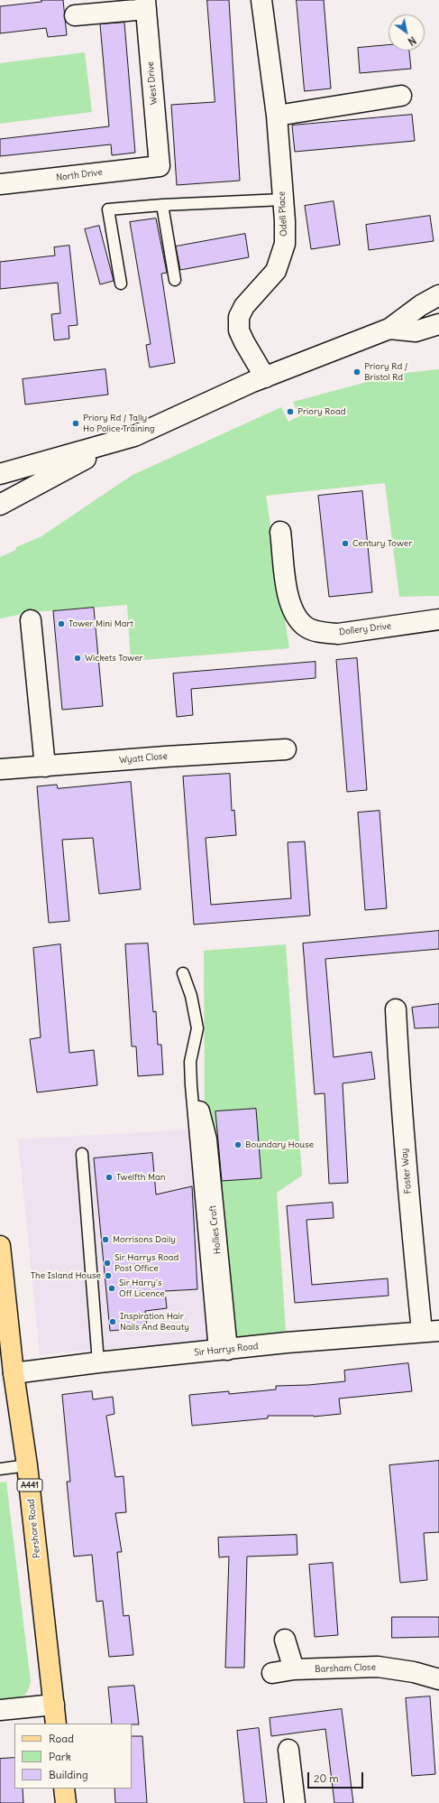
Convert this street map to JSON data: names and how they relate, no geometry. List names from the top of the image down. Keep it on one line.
{"streets":{"main road":["A441","Pershore Road"],"street":["West Drive","North Drive","Odell Place","Dollery Drive","Wyatt Close","Foster Way","Hollies Croft","Sir Harrys Road","Barsham Close"]},"crossings":[["West Drive","North Drive"],["Foster Way","Sir Harrys Road"],["Hollies Croft","Sir Harrys Road"],["Sir Harrys Road","Pershore Road"]],"places":["Priory Rd / Bristol Rd","Priory Road","Priory Rd / Tally Ho Police Training","Century Tower","Tower Mini Mart","Wickets Tower","Boundary House","Twelfth Man","Morrisons Daily","Sir Harrys Road Post Office","The Island House","Sir Harry's Off Licence","Inspiration Hair Nails And Beauty"],"legend":["Road","Park","Building"],"scale_bar":"20 m","north":"bottom right"}
